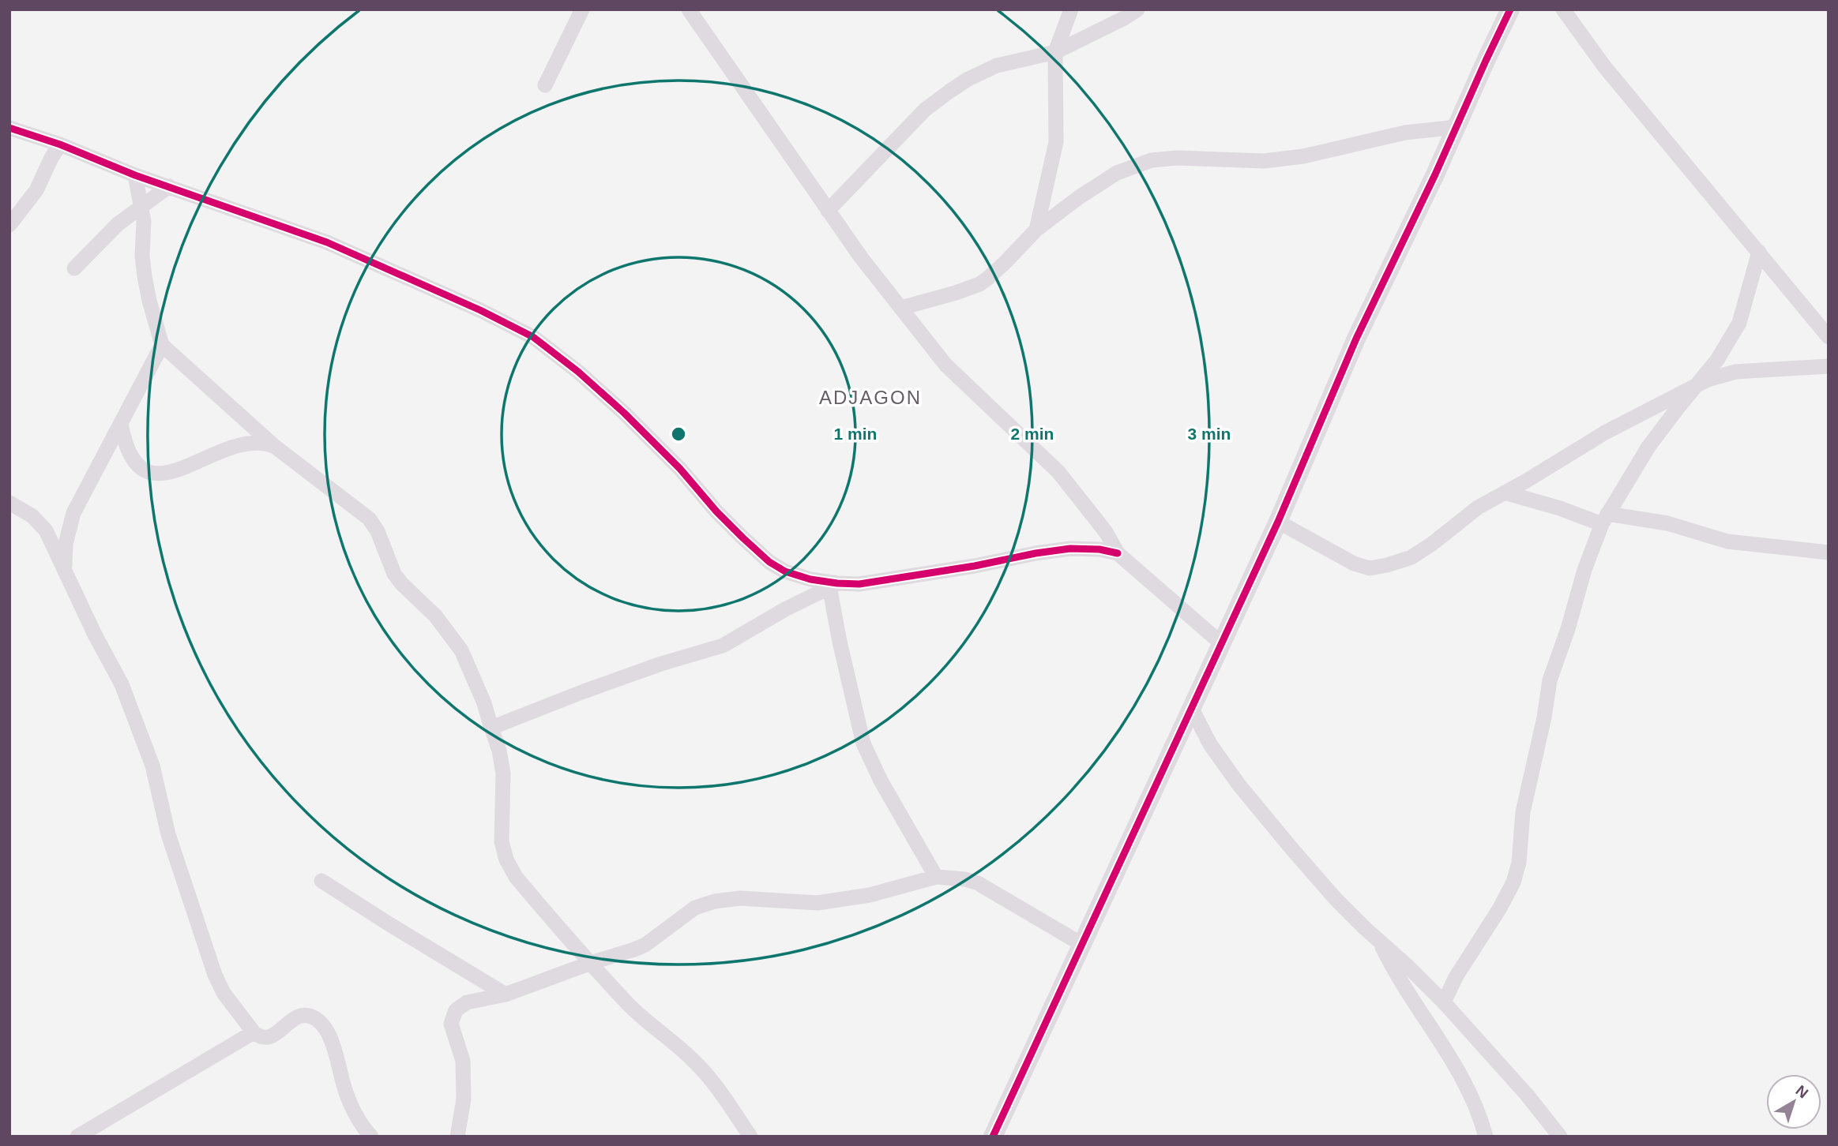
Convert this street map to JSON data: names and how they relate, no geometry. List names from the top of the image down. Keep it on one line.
{"districts":["ADJAGON"],"north":"top right","rings":["1 min","2 min","3 min"]}
